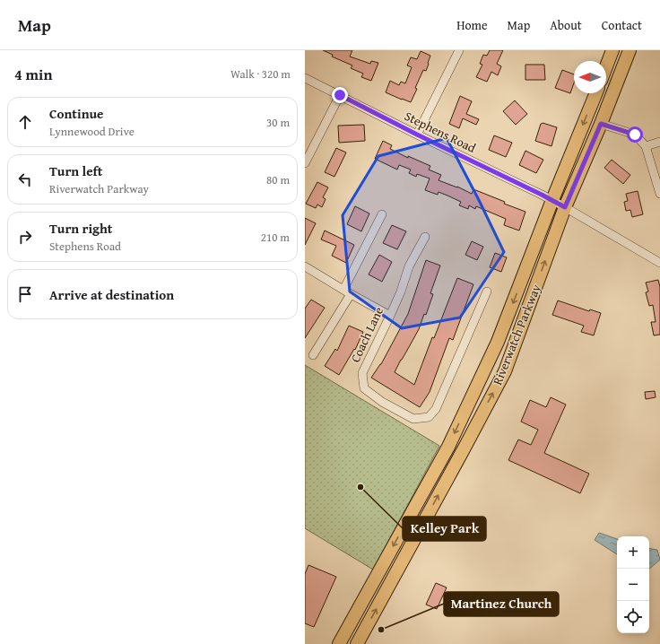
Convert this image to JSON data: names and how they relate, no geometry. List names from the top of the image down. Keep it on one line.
{"streets":{"main road":["Riverwatch Parkway"],"street":["Stephens Road","Coach Lane"]},"crossings":[["Stephens Road","Riverwatch Parkway"]],"places":["Kelley Park","Martinez Church"],"north":"left","page":{"header":"Map","nav":["Home","Map","About","Contact"],"heading":["4 min","Walk · 320 m"],"list":[["Continue","Lynnewood Drive","30 m"],["Turn left","Riverwatch Parkway","80 m"],["Turn right","Stephens Road","210 m"],"Arrive at destination"],"map_buttons":["+","−"]}}
